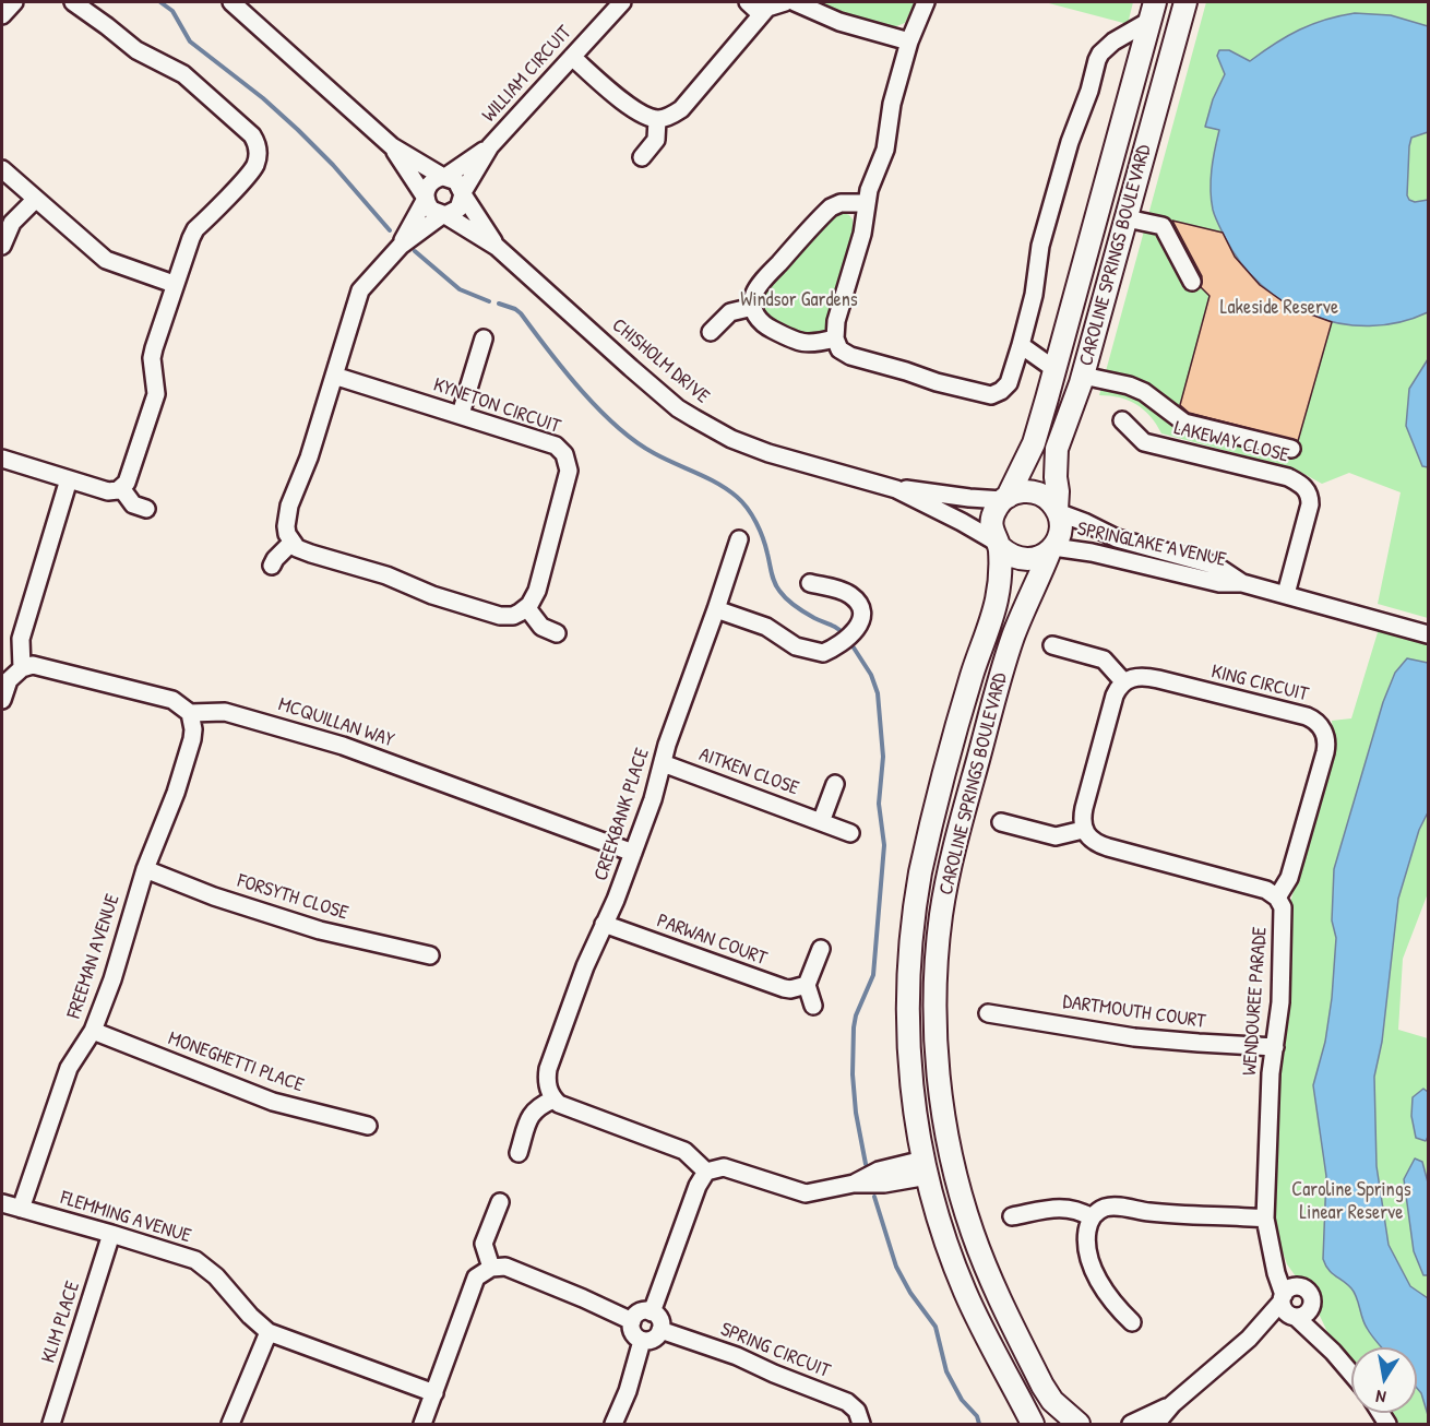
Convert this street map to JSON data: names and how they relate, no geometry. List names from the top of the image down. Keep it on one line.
{"streets":{"main road":["CAROLINE SPRINGS BOULEVARD"],"street":["WILLIAM CIRCUIT","CHISHOLM DRIVE","KYNETON CIRCUIT","LAKEWAY CLOSE","SPRINGLAKE AVENUE","KING CIRCUIT","MCQUILLAN WAY","AITKEN CLOSE","CREEKBANK PLACE","FORSYTH CLOSE","PARWAN COURT","FREEMAN AVENUE","WENDOUREE PARADE","DARTMOUTH COURT","MONEGHETTI PLACE","FLEMMING AVENUE","KLIM PLACE","SPRING CIRCUIT"]},"crossings":[["WILLIAM CIRCUIT","CHISHOLM DRIVE"],["CAROLINE SPRINGS BOULEVARD","CHISHOLM DRIVE"],["CAROLINE SPRINGS BOULEVARD","SPRINGLAKE AVENUE"],["CHISHOLM DRIVE","SPRINGLAKE AVENUE"],["LAKEWAY CLOSE","SPRINGLAKE AVENUE"],["KING CIRCUIT","WENDOUREE PARADE"],["MCQUILLAN WAY","CREEKBANK PLACE"],["MCQUILLAN WAY","FREEMAN AVENUE"],["AITKEN CLOSE","CREEKBANK PLACE"],["CREEKBANK PLACE","PARWAN COURT"],["FORSYTH CLOSE","FREEMAN AVENUE"],["FREEMAN AVENUE","MONEGHETTI PLACE"],["FREEMAN AVENUE","FLEMMING AVENUE"],["WENDOUREE PARADE","DARTMOUTH COURT"],["FLEMMING AVENUE","KLIM PLACE"]],"parks":["Windsor Gardens","Lakeside Reserve","Caroline Springs Linear Reserve"],"north":"bottom"}
